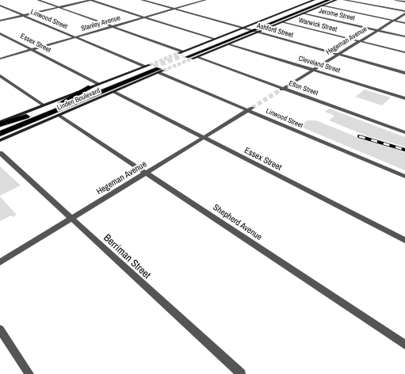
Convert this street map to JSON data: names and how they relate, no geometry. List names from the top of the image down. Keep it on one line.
{"streets":{"highway":["Linden Boulevard"],"street":["Jerome Street","Linwood Street","Stanley Avenue","Warwick Street","Ashford Street","Hegeman Avenue","Essex Street","Cleveland Street","Elton Street","Shepherd Avenue","Berriman Street"]},"crossings":[["Jerome Street","Hegeman Avenue"],["Linwood Street","Stanley Avenue"],["Linwood Street","Hegeman Avenue"],["Linwood Street","Linden Boulevard"],["Stanley Avenue","Ashford Street"],["Stanley Avenue","Essex Street"],["Stanley Avenue","Elton Street"],["Warwick Street","Hegeman Avenue"],["Ashford Street","Hegeman Avenue"],["Hegeman Avenue","Essex Street"],["Hegeman Avenue","Cleveland Street"],["Hegeman Avenue","Elton Street"],["Hegeman Avenue","Shepherd Avenue"],["Hegeman Avenue","Berriman Street"],["Essex Street","Linden Boulevard"],["Linden Boulevard","Shepherd Avenue"]]}
